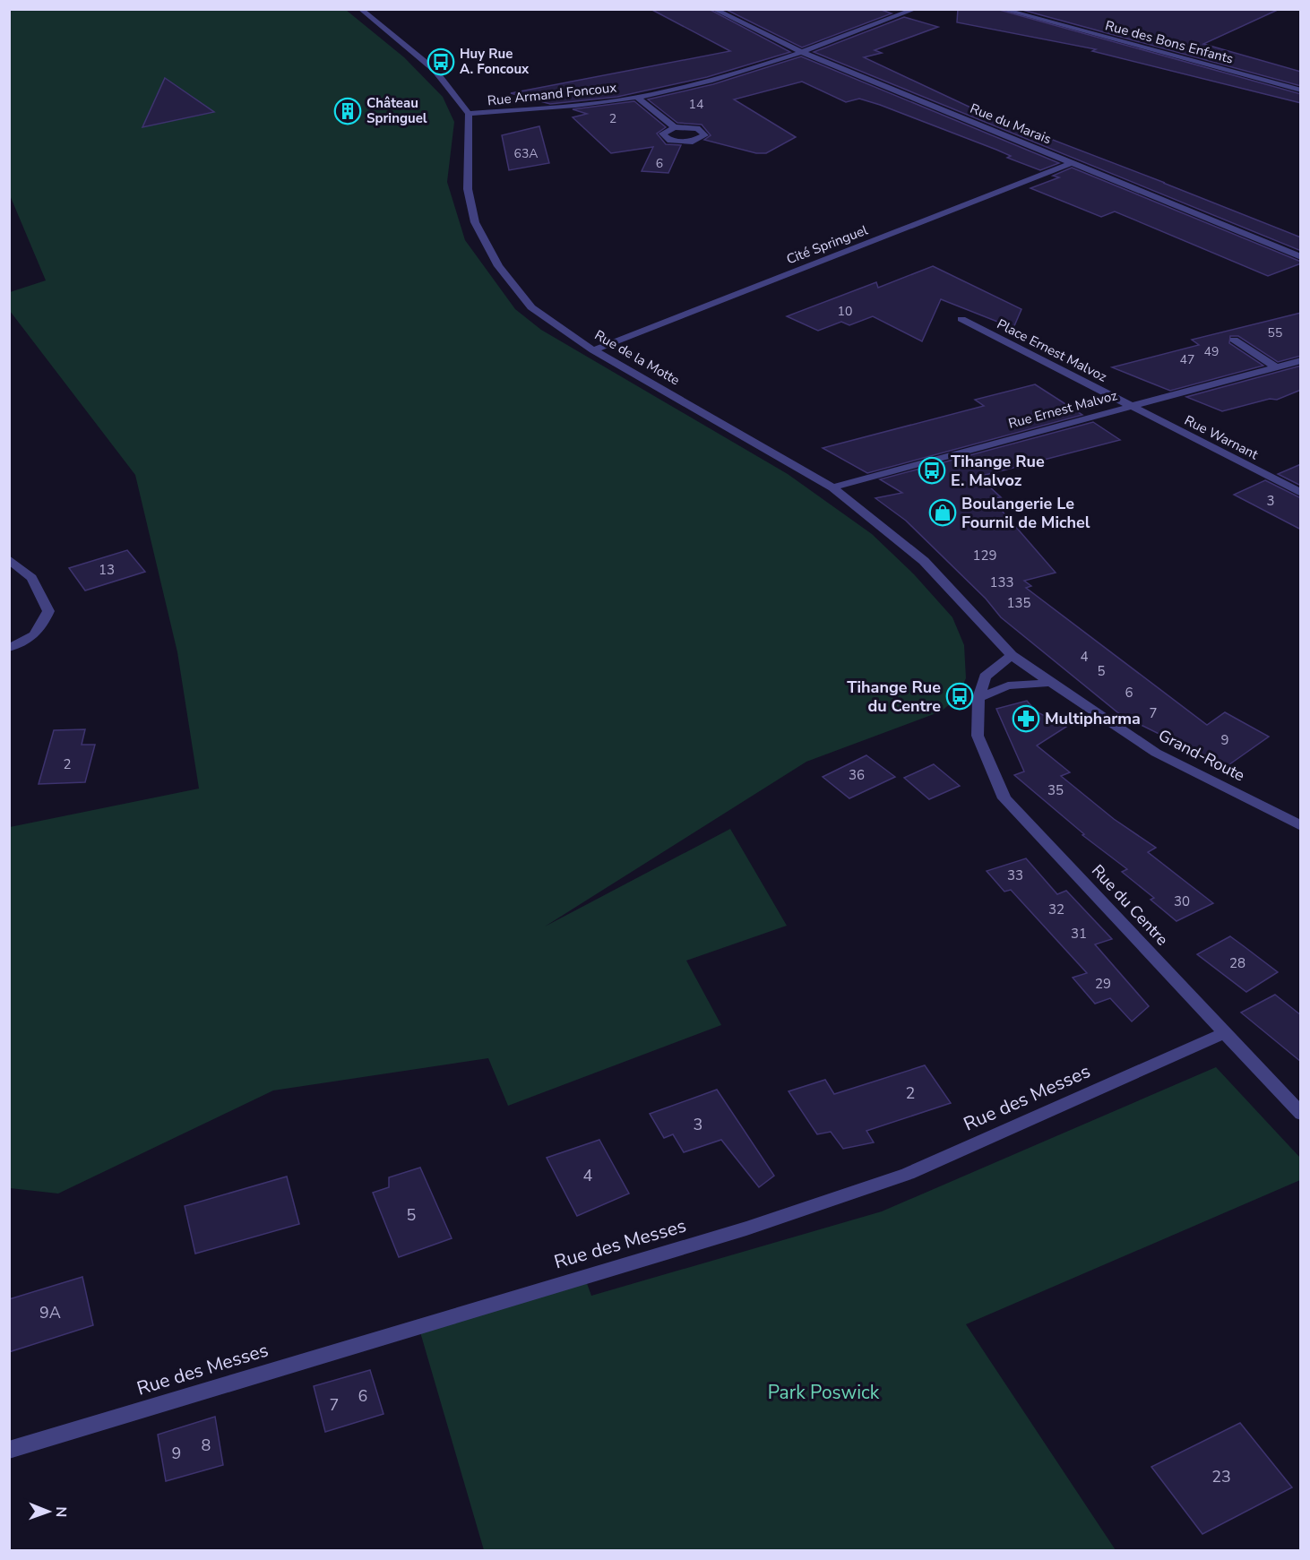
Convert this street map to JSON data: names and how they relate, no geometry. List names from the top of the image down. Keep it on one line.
{"streets":{"street":["Rue des Bons Enfants","Rue Armand Foncoux","Rue du Marais","Cité Springuel","Place Ernest Malvoz","Rue de la Motte","Rue Ernest Malvoz","Rue Warnant","Grand-Route","Rue du Centre","Rue des Messes"]},"crossings":[["Rue Armand Foncoux","Rue du Marais"],["Rue Armand Foncoux","Rue de la Motte"],["Rue du Marais","Cité Springuel"],["Cité Springuel","Rue de la Motte"],["Place Ernest Malvoz","Rue Ernest Malvoz"],["Place Ernest Malvoz","Rue Warnant"],["Rue de la Motte","Rue Ernest Malvoz"],["Rue de la Motte","Grand-Route"],["Rue de la Motte","Rue du Centre"],["Rue Ernest Malvoz","Rue Warnant"],["Grand-Route","Rue du Centre"],["Rue du Centre","Rue des Messes"]],"parks":["Park Poswick"],"places":{"bus stop":["Huy Rue A. Foncoux","Tihange Rue E. Malvoz","Tihange Rue du Centre"],"building":["Château Springuel"],"shop":["Boulangerie Le Fournil de Michel"],"pharmacy":["Multipharma"]},"house_numbers":["14","2","63A","6","10","55","49","47","3","129","13","133","135","4","5","6","7","9","2","36","35","33","30","32","31","28","29","2","3","4","5","9A","6","7","8","9","23"],"north":"right"}
